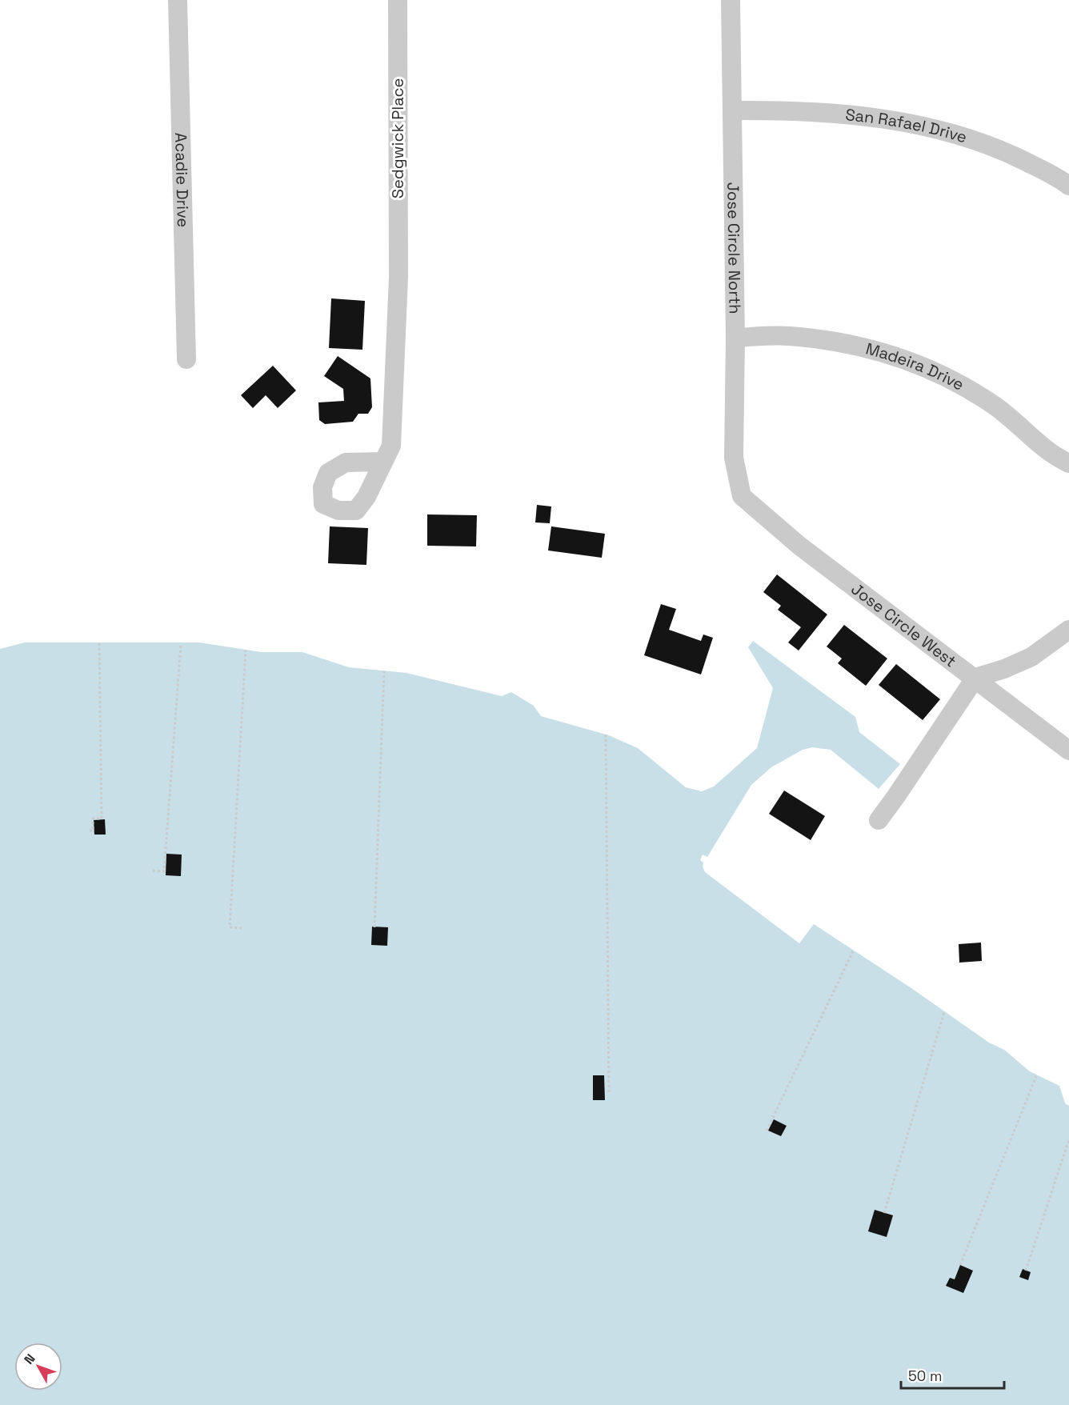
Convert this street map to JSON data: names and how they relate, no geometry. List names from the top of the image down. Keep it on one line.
{"streets":{"street":["San Rafael Drive","Sedgwick Place","Acadie Drive","Jose Circle North","Madeira Drive","Jose Circle West"]},"crossings":[["San Rafael Drive","Jose Circle North"],["Jose Circle North","Madeira Drive"],["Jose Circle North","Jose Circle West"]],"scale_bar":"50 m","north":"top left"}
